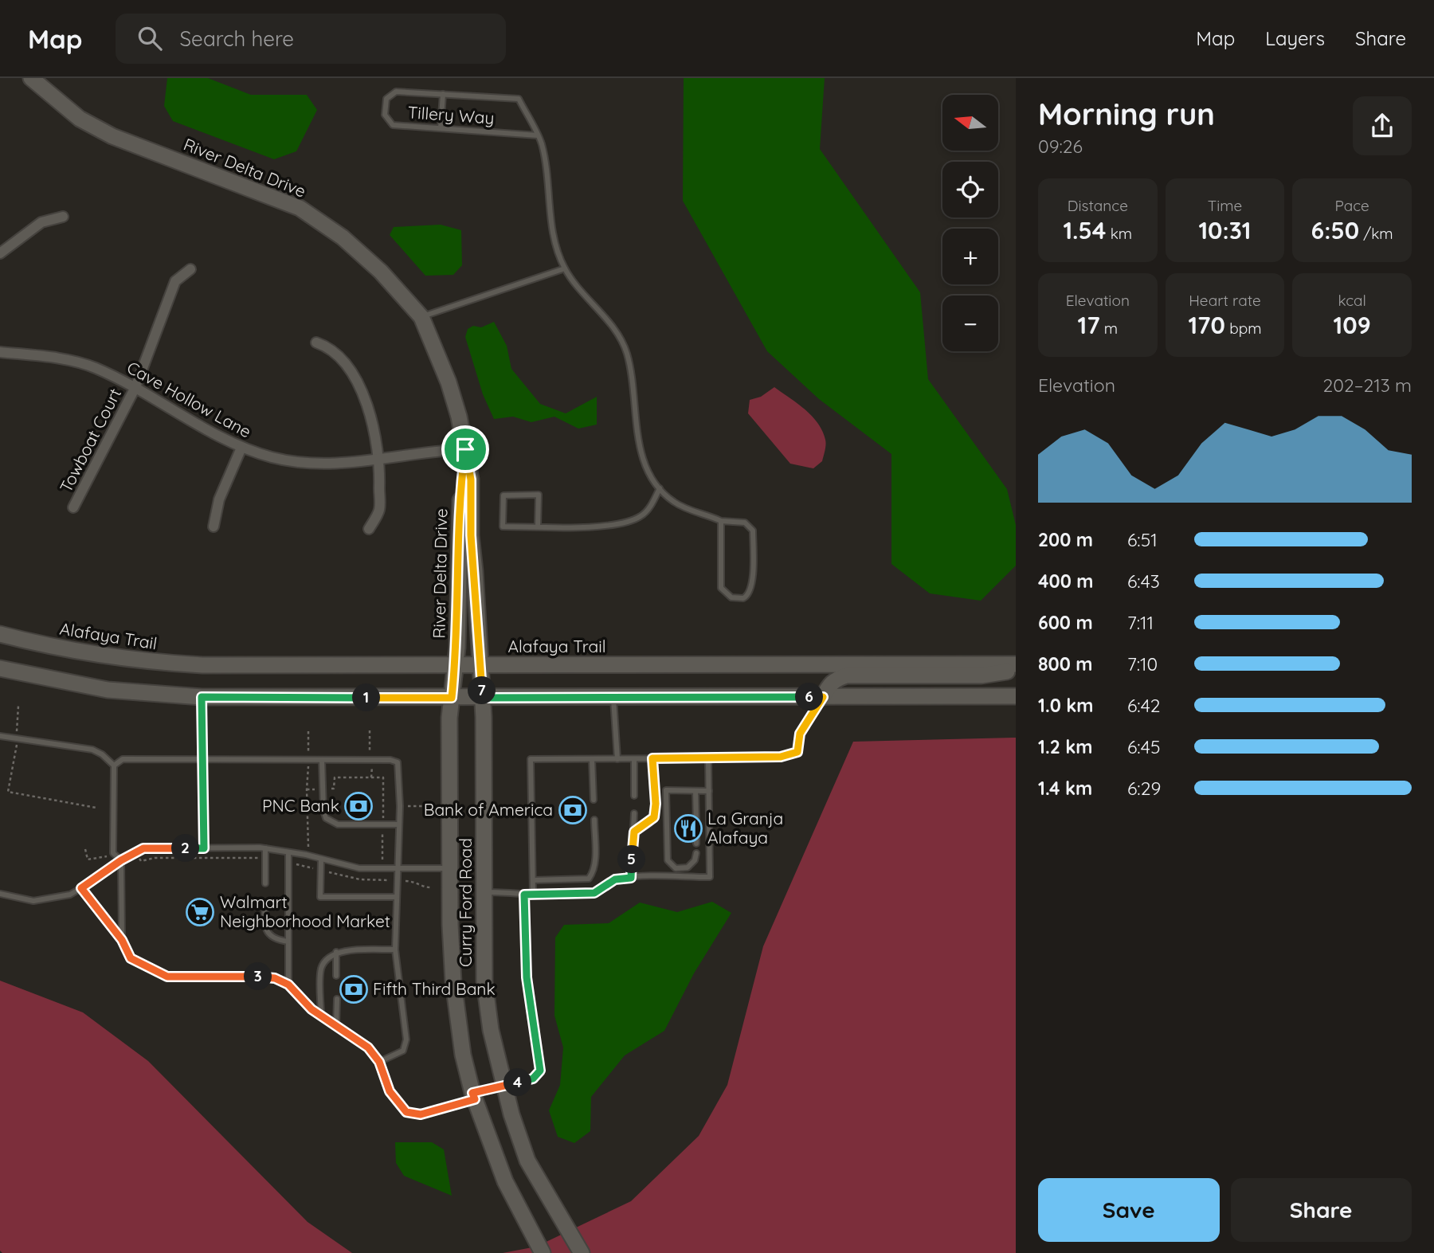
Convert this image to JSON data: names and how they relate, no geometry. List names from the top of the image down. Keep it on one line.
{"streets":{"street":["River Delta Drive","Cave Hollow Lane","Towboat Court","Alafaya Trail","Curry Ford Road"],"lane":["Tillery Way"]},"crossings":[["River Delta Drive","Cave Hollow Lane"],["River Delta Drive","Alafaya Trail"],["River Delta Drive","Curry Ford Road"],["Cave Hollow Lane","Towboat Court"],["Alafaya Trail","Curry Ford Road"]],"places":{"bank":["PNC Bank","Bank of America","Fifth Third Bank"],"restaurant":["La Granja Alafaya"],"supermarket":["Walmart Neighborhood Market"]},"north":"left","page":{"header":"Map","search":"Search here","nav":["Map","Layers","Share"],"heading":["Morning run","09:26"],"map_buttons":["+","−"],"stats":[["Distance","1.54 km"],["Time","10:31"],["Pace","6:50 /km"],["Elevation","17 m"],["Heart rate","170 bpm"],["kcal","109"]],"chart":["Elevation","202–213 m"],"list":[{"name":"200 m","note":"6:51"},{"name":"400 m","note":"6:43"},{"name":"600 m","note":"7:11"},{"name":"800 m","note":"7:10"},{"name":"1.0 km","note":"6:42"},{"name":"1.2 km","note":"6:45"},{"name":"1.4 km","note":"6:29"}],"pins":["7","6","1","2","5","3","4"],"buttons":["Save","Share"]}}
